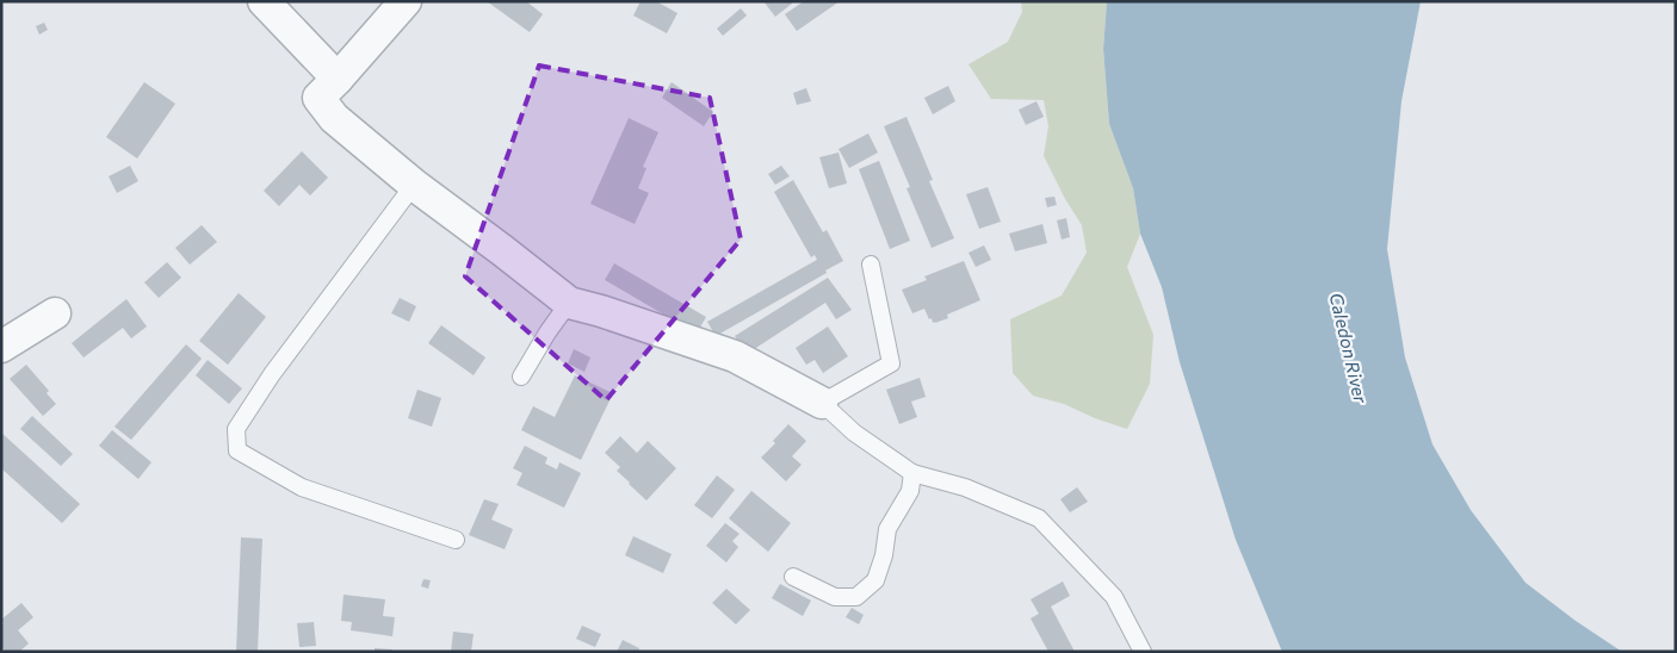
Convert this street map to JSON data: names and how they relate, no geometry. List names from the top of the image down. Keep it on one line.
{"water":["Caledon River"]}
